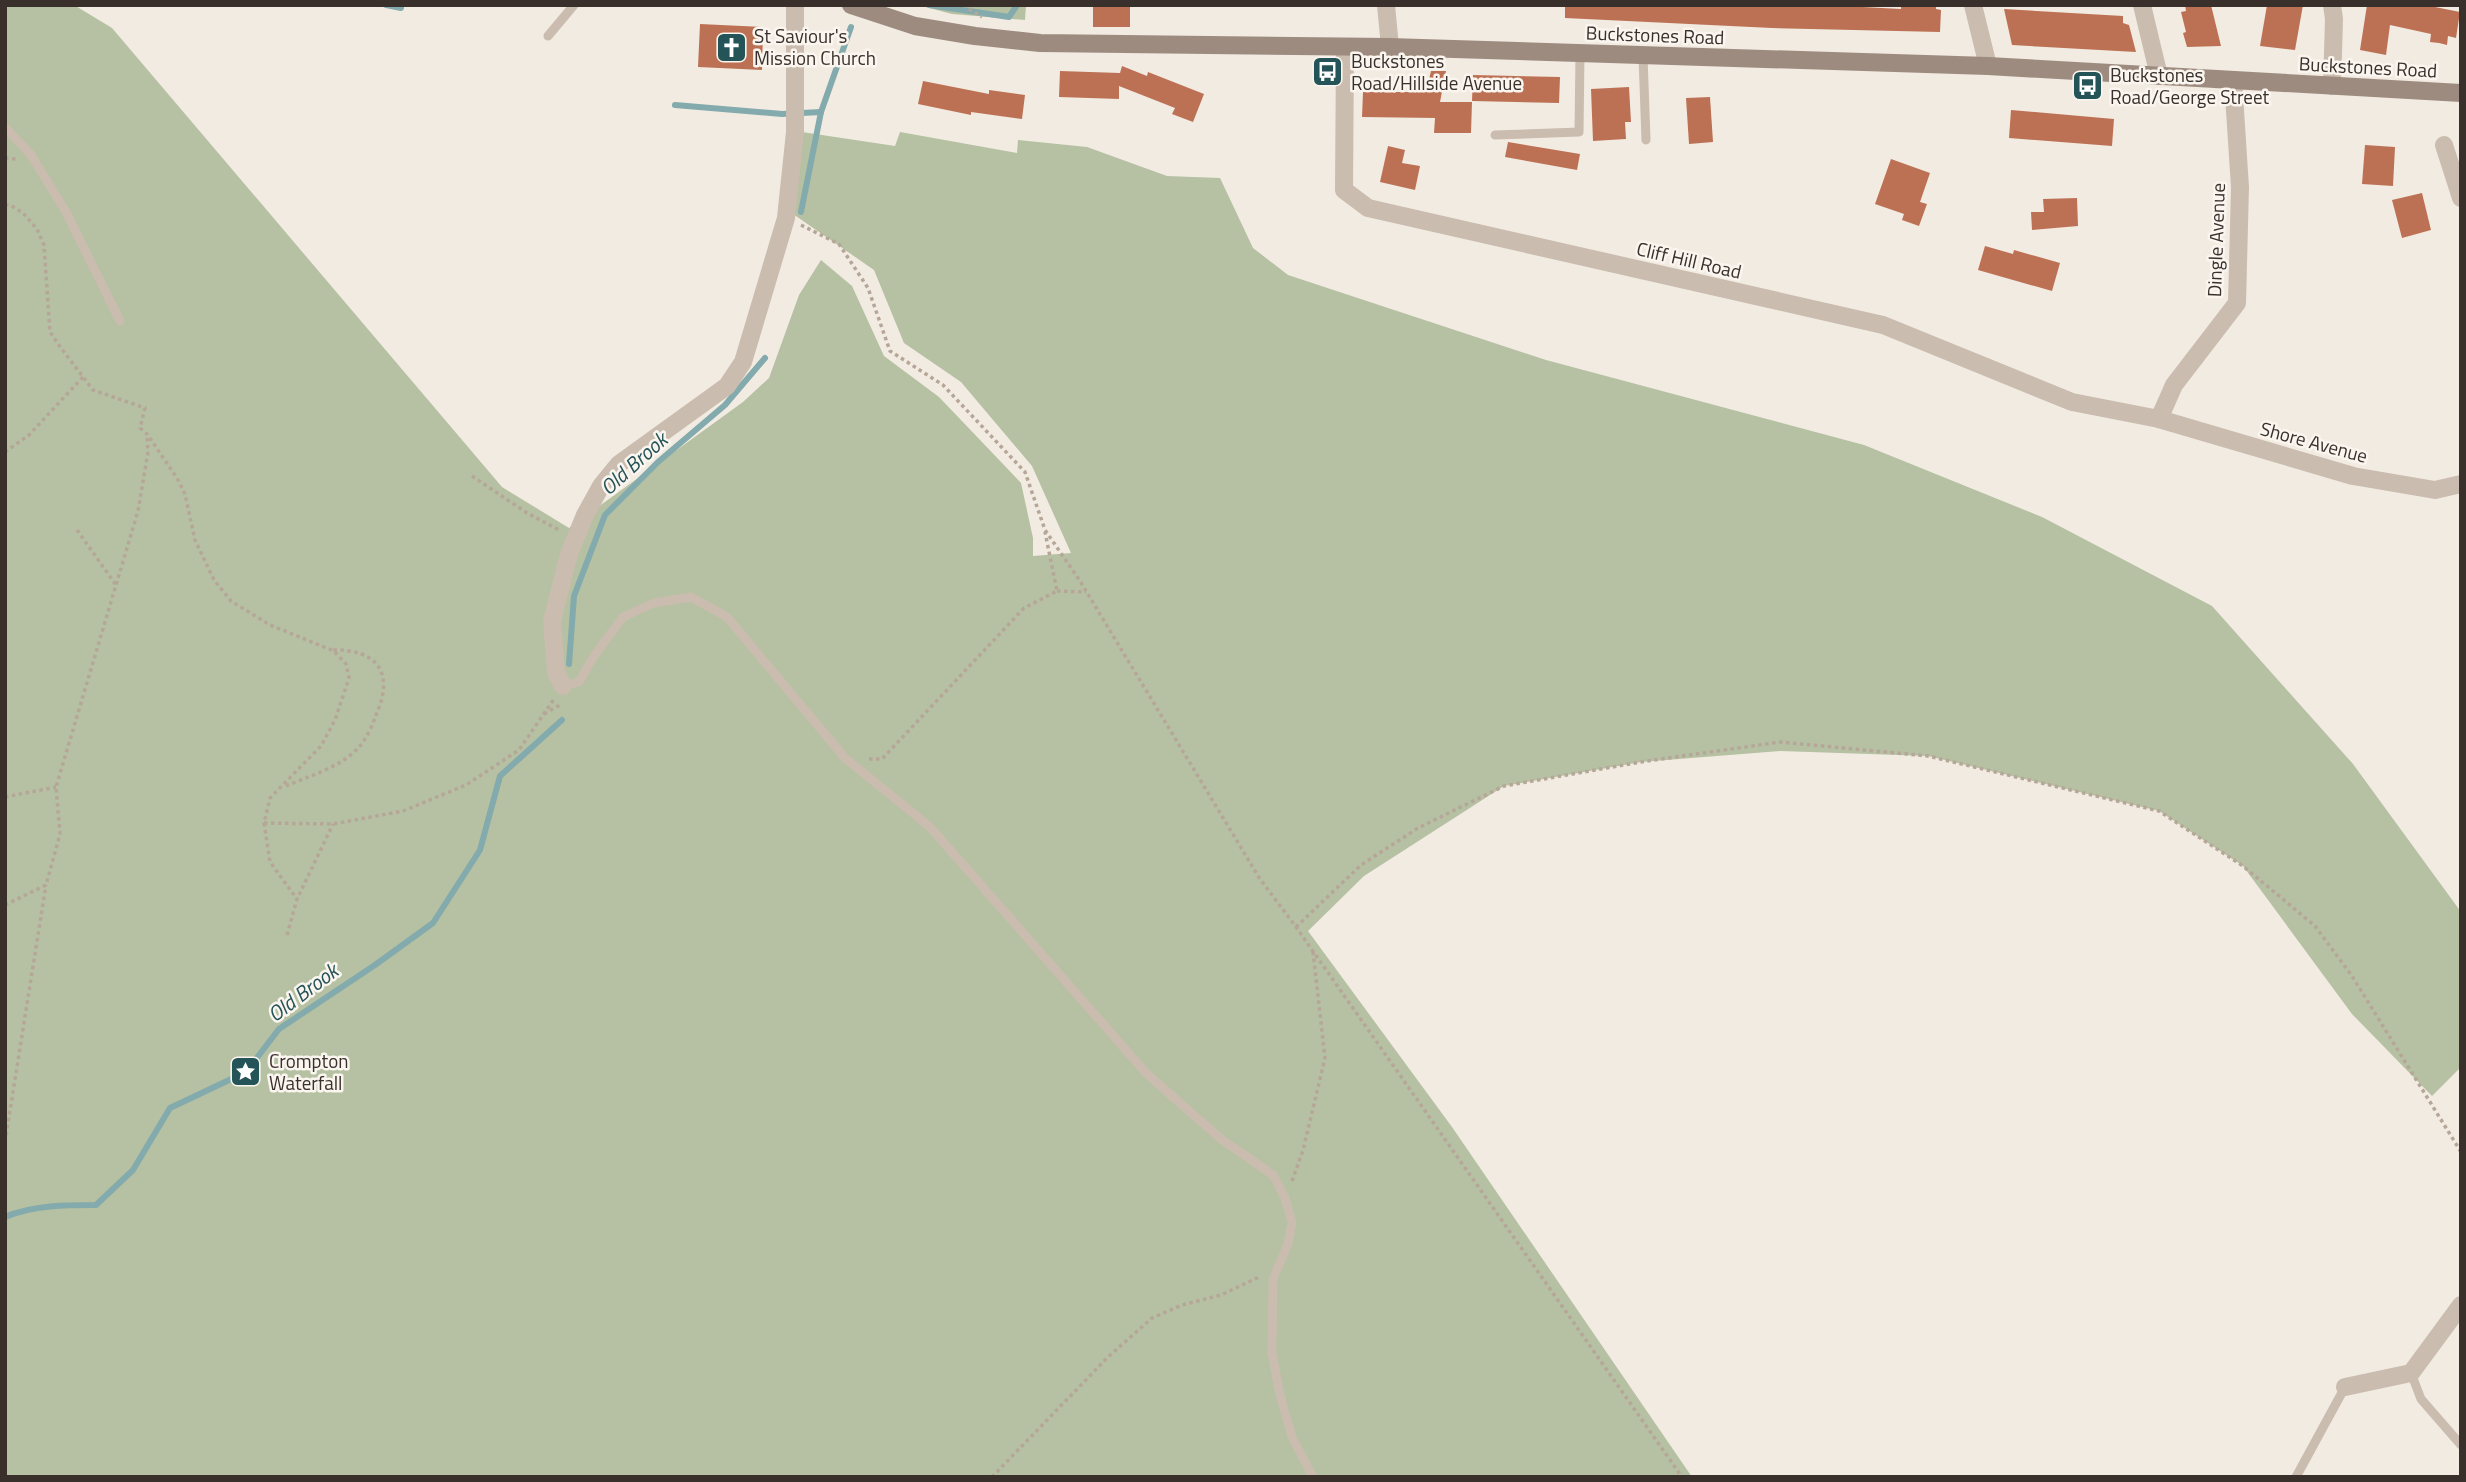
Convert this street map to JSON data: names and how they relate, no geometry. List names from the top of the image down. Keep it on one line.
{"streets":{"main road":["Buckstones Road"],"street":["Dingle Avenue","Cliff Hill Road","Shore Avenue"]},"crossings":[["Buckstones Road","Dingle Avenue"],["Buckstones Road","Cliff Hill Road"],["Dingle Avenue","Cliff Hill Road"],["Dingle Avenue","Shore Avenue"],["Cliff Hill Road","Shore Avenue"]],"water":["Old Brook"],"places":{"church":["St Saviour's Mission Church"],"bus stop":["Buckstones Road/Hillside Avenue","Buckstones Road/George Street"],"place":["Crompton Waterfall"]}}
